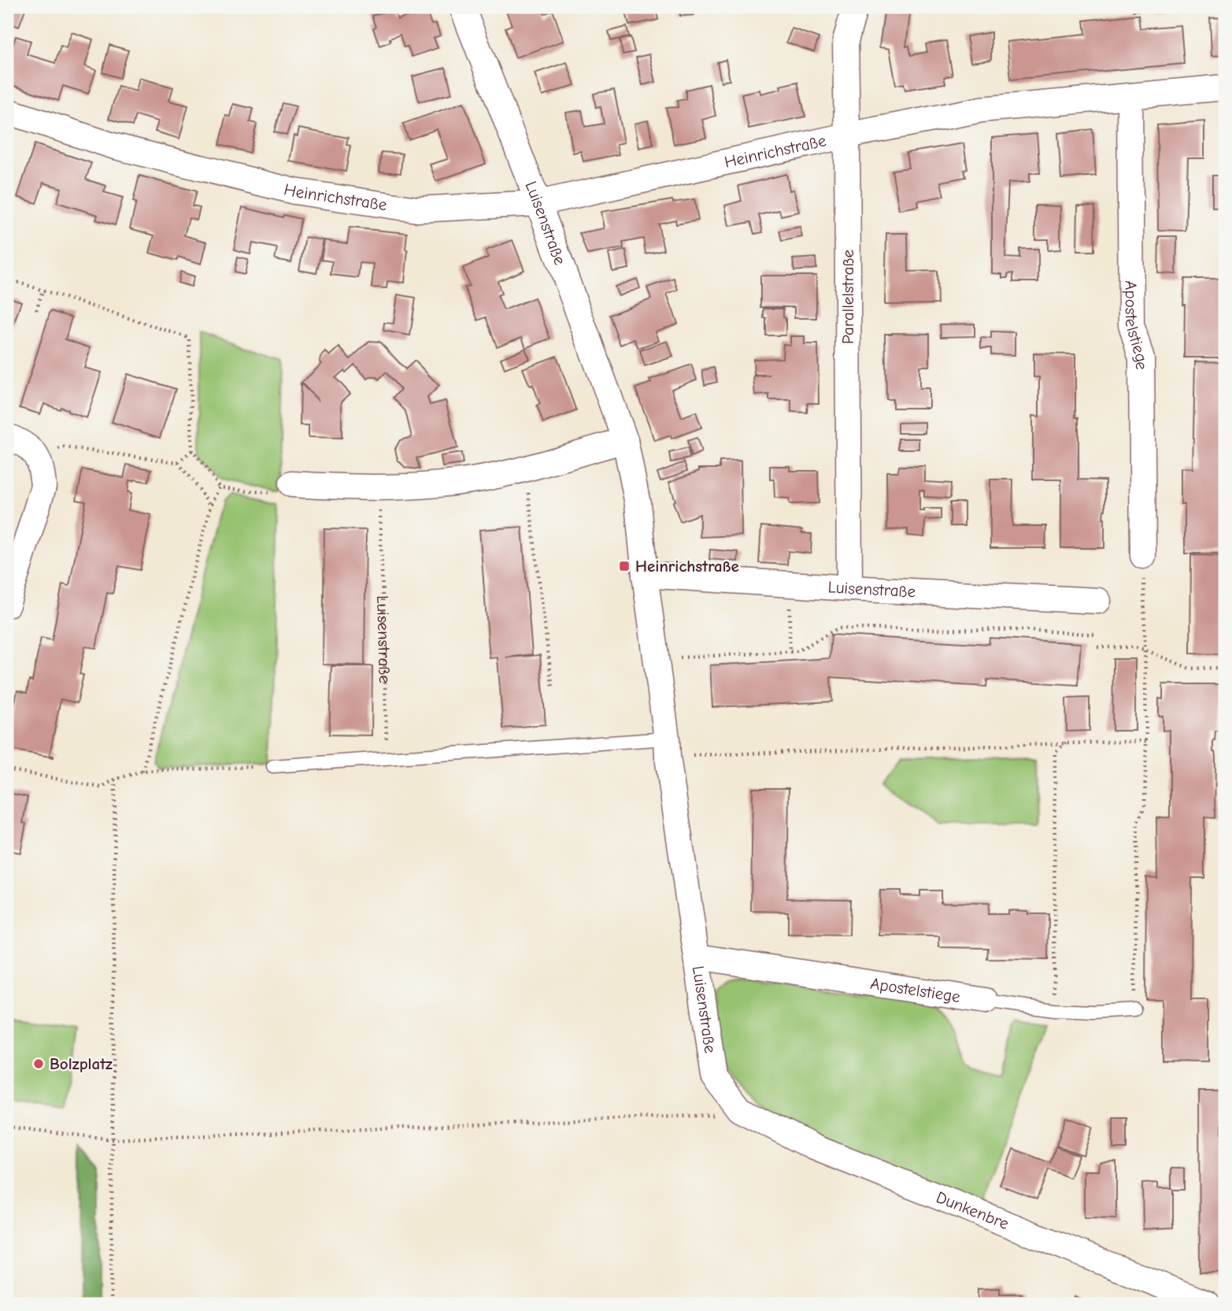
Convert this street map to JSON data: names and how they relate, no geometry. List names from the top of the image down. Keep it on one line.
{"streets":{"street":["Heinrichstraße","Luisenstraße","Parallelstraße","Apostelstiege","Dunkenbre"]},"crossings":[["Heinrichstraße","Luisenstraße"],["Heinrichstraße","Parallelstraße"],["Heinrichstraße","Apostelstiege"],["Luisenstraße","Parallelstraße"],["Luisenstraße","Apostelstiege"],["Luisenstraße","Dunkenbre"]],"places":{"transit":["Heinrichstraße"],"other":["Bolzplatz"]}}
